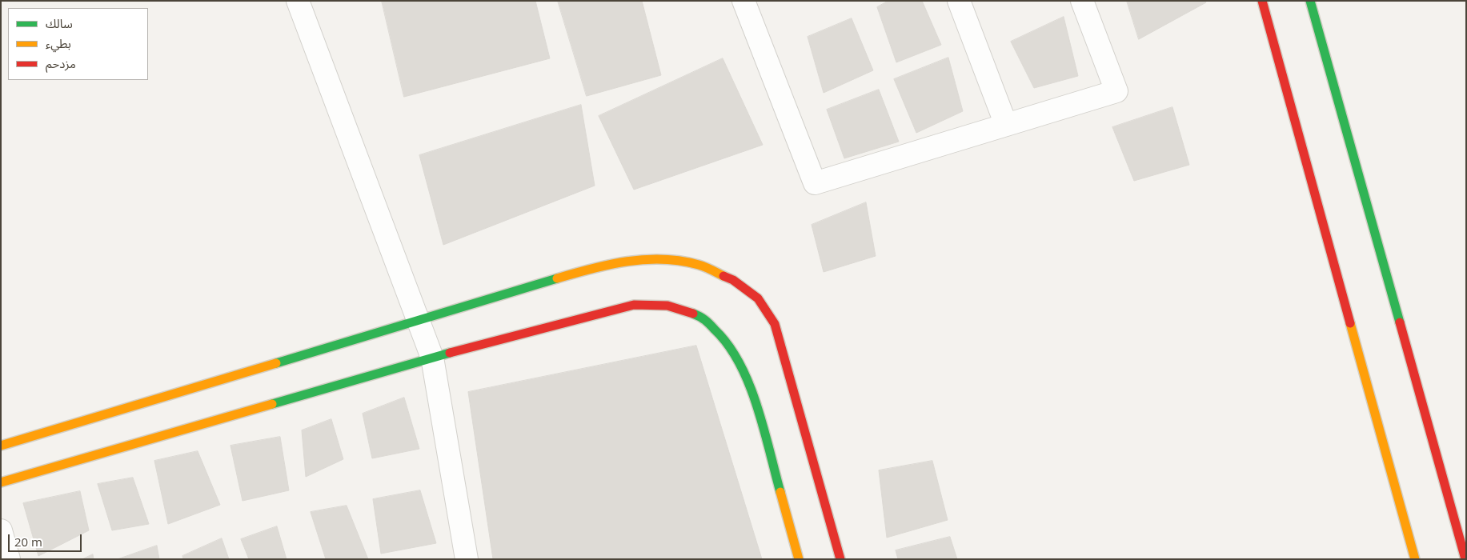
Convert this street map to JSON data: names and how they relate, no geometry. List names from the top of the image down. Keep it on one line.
{"legend":["سالك","بطيء","مزدحم"],"scale_bar":"20 m"}
